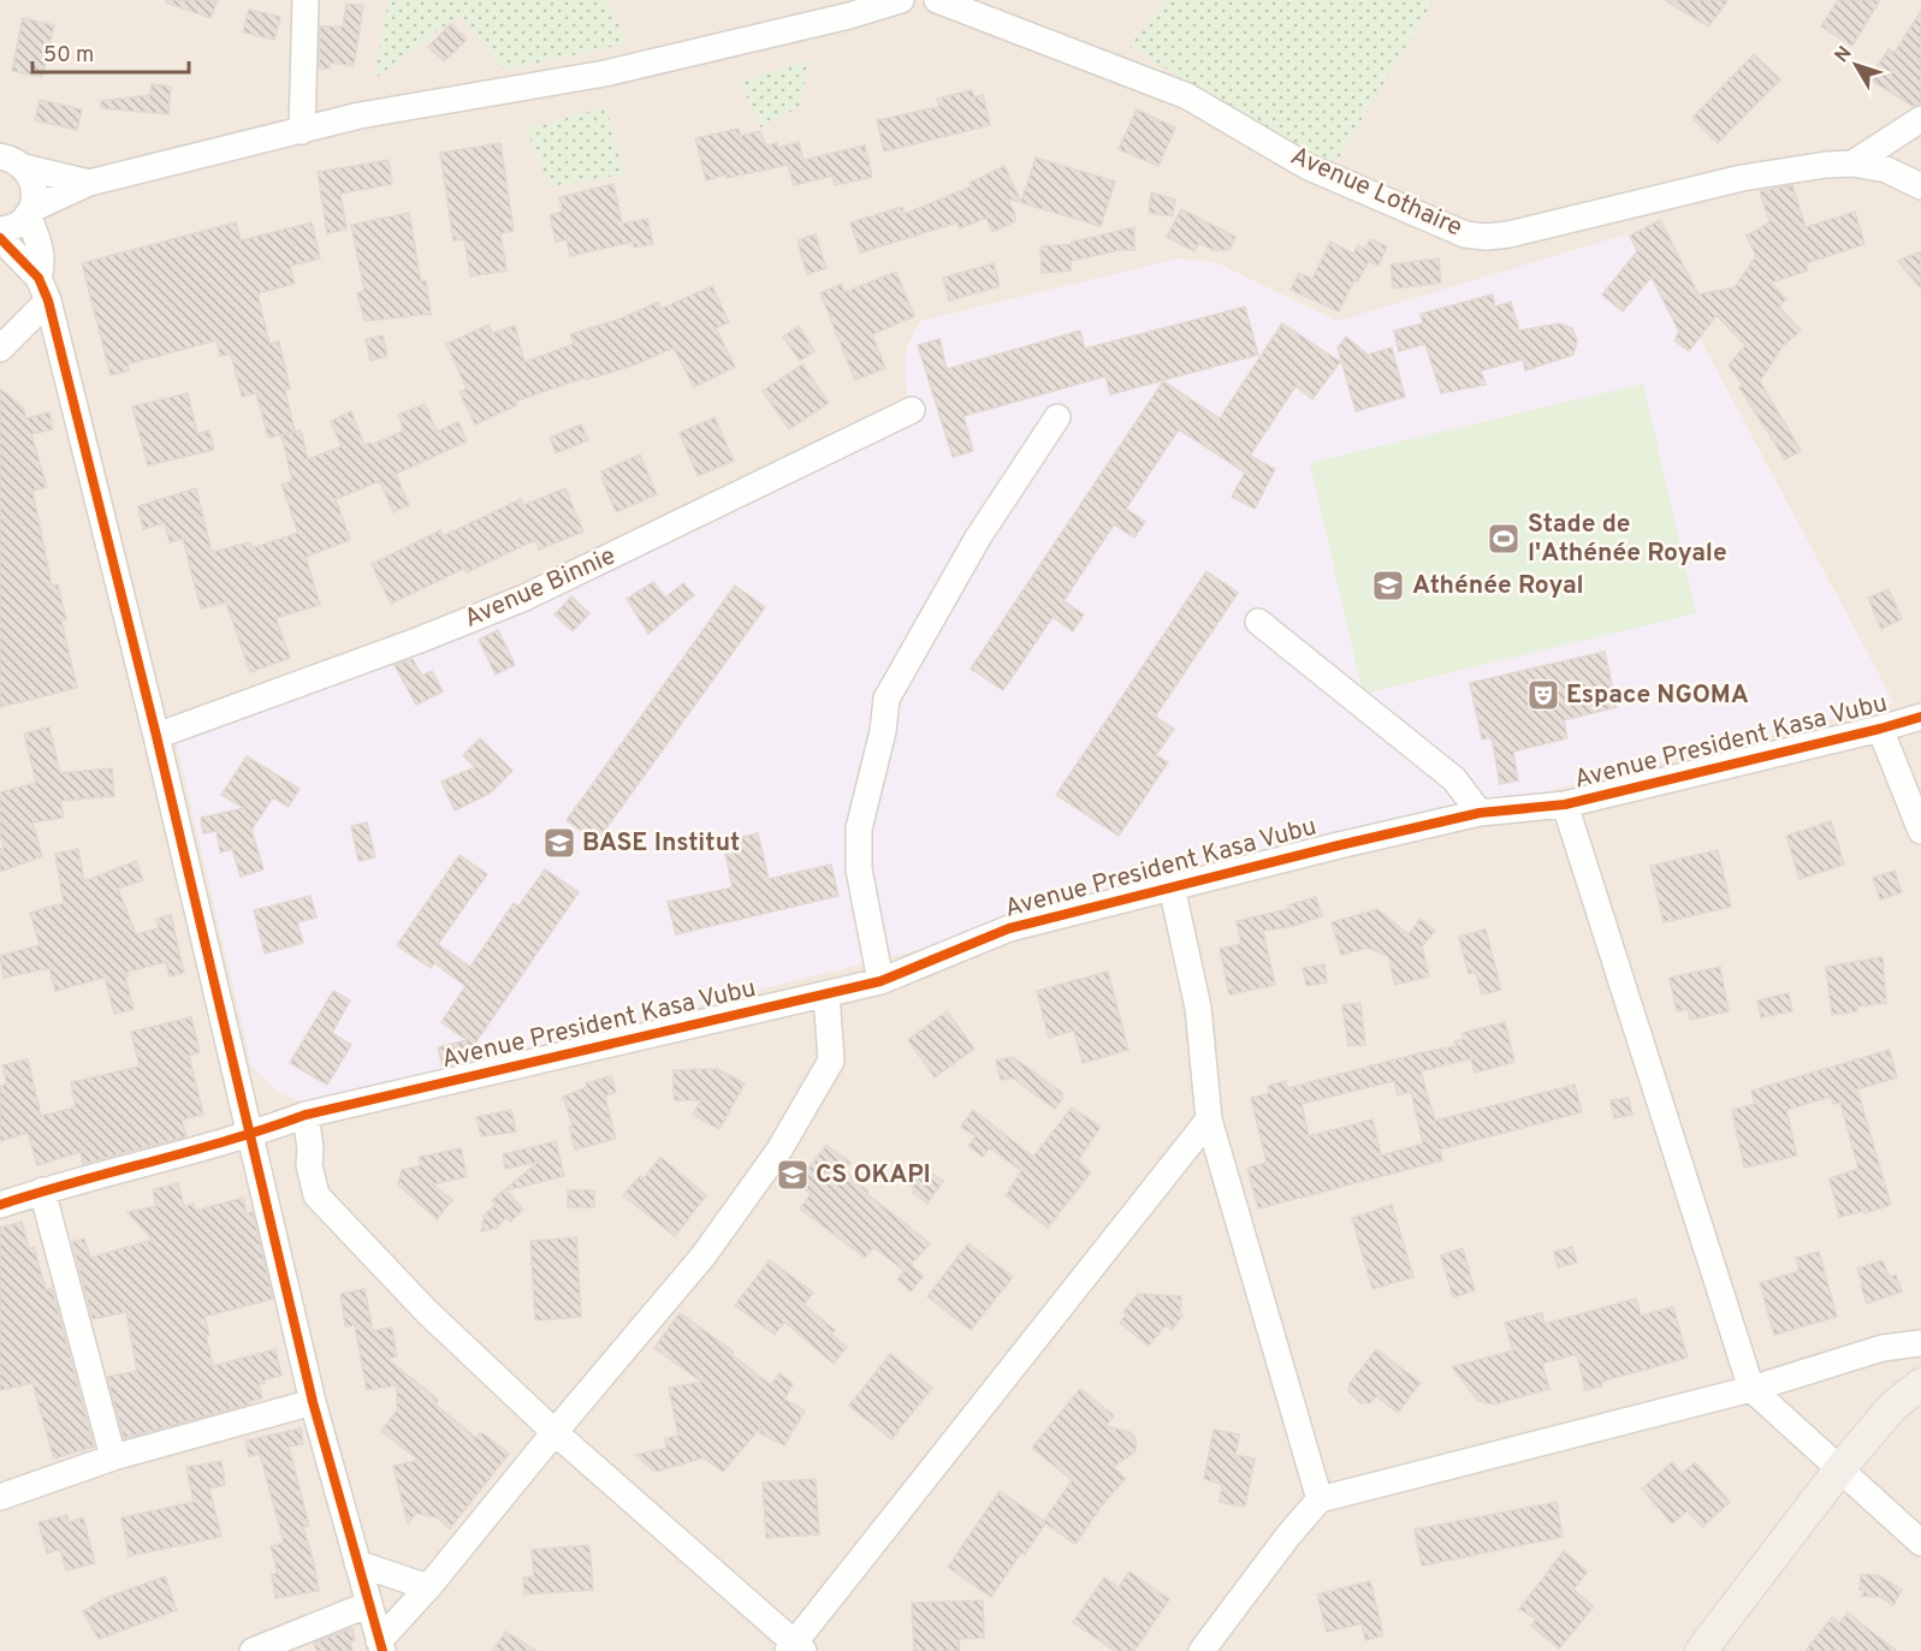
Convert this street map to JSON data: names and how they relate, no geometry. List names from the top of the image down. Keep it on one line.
{"streets":{"street":["Avenue Lothaire","Avenue Binnie","Avenue President Kasa Vubu"]},"places":{"sports":["Stade de l'Athénée Royale"],"school or university":["Athénée Royal","BASE Institut","CS OKAPI"],"theatre":["Espace NGOMA"]},"scale_bar":"50 m","north":"top left"}
